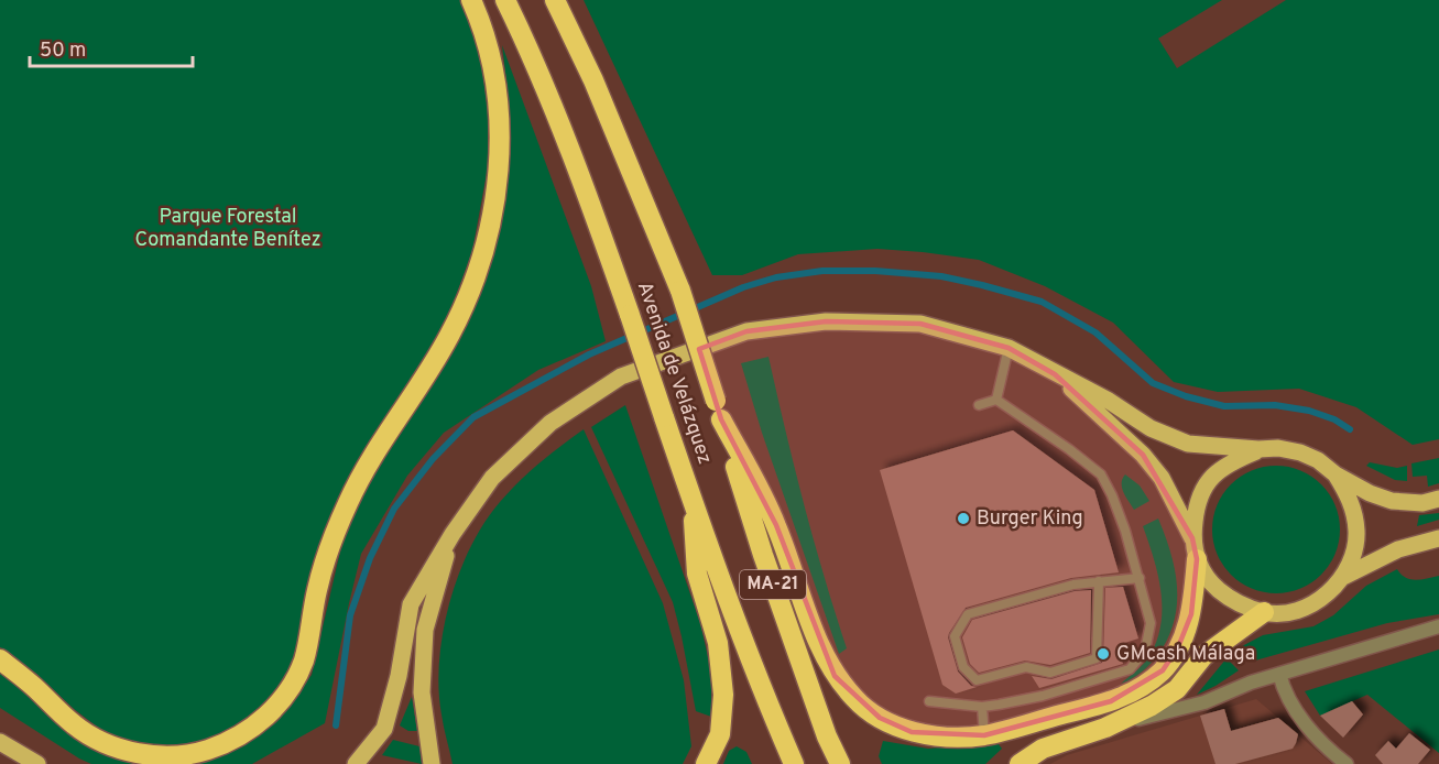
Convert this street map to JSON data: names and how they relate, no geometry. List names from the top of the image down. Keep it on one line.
{"streets":{"highway":["Avenida de Velázquez","MA-21"]},"parks":["Parque Forestal Comandante Benítez"],"places":["Burger King","GMcash Málaga"],"scale_bar":"50 m"}
